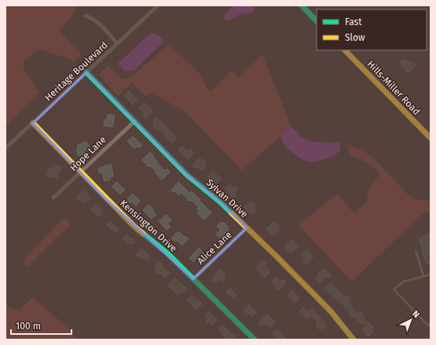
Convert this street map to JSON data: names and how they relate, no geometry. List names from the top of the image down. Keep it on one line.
{"streets":{"street":["Heritage Boulevard","Hills-Miller Road","Hope Lane","Sylvan Drive","Kensington Drive","Alice Lane"]},"crossings":[["Heritage Boulevard","Sylvan Drive"],["Heritage Boulevard","Kensington Drive"],["Hope Lane","Sylvan Drive"],["Hope Lane","Kensington Drive"],["Sylvan Drive","Alice Lane"],["Kensington Drive","Alice Lane"]],"legend":["Fast","Slow"],"scale_bar":"100 m","north":"top right"}
